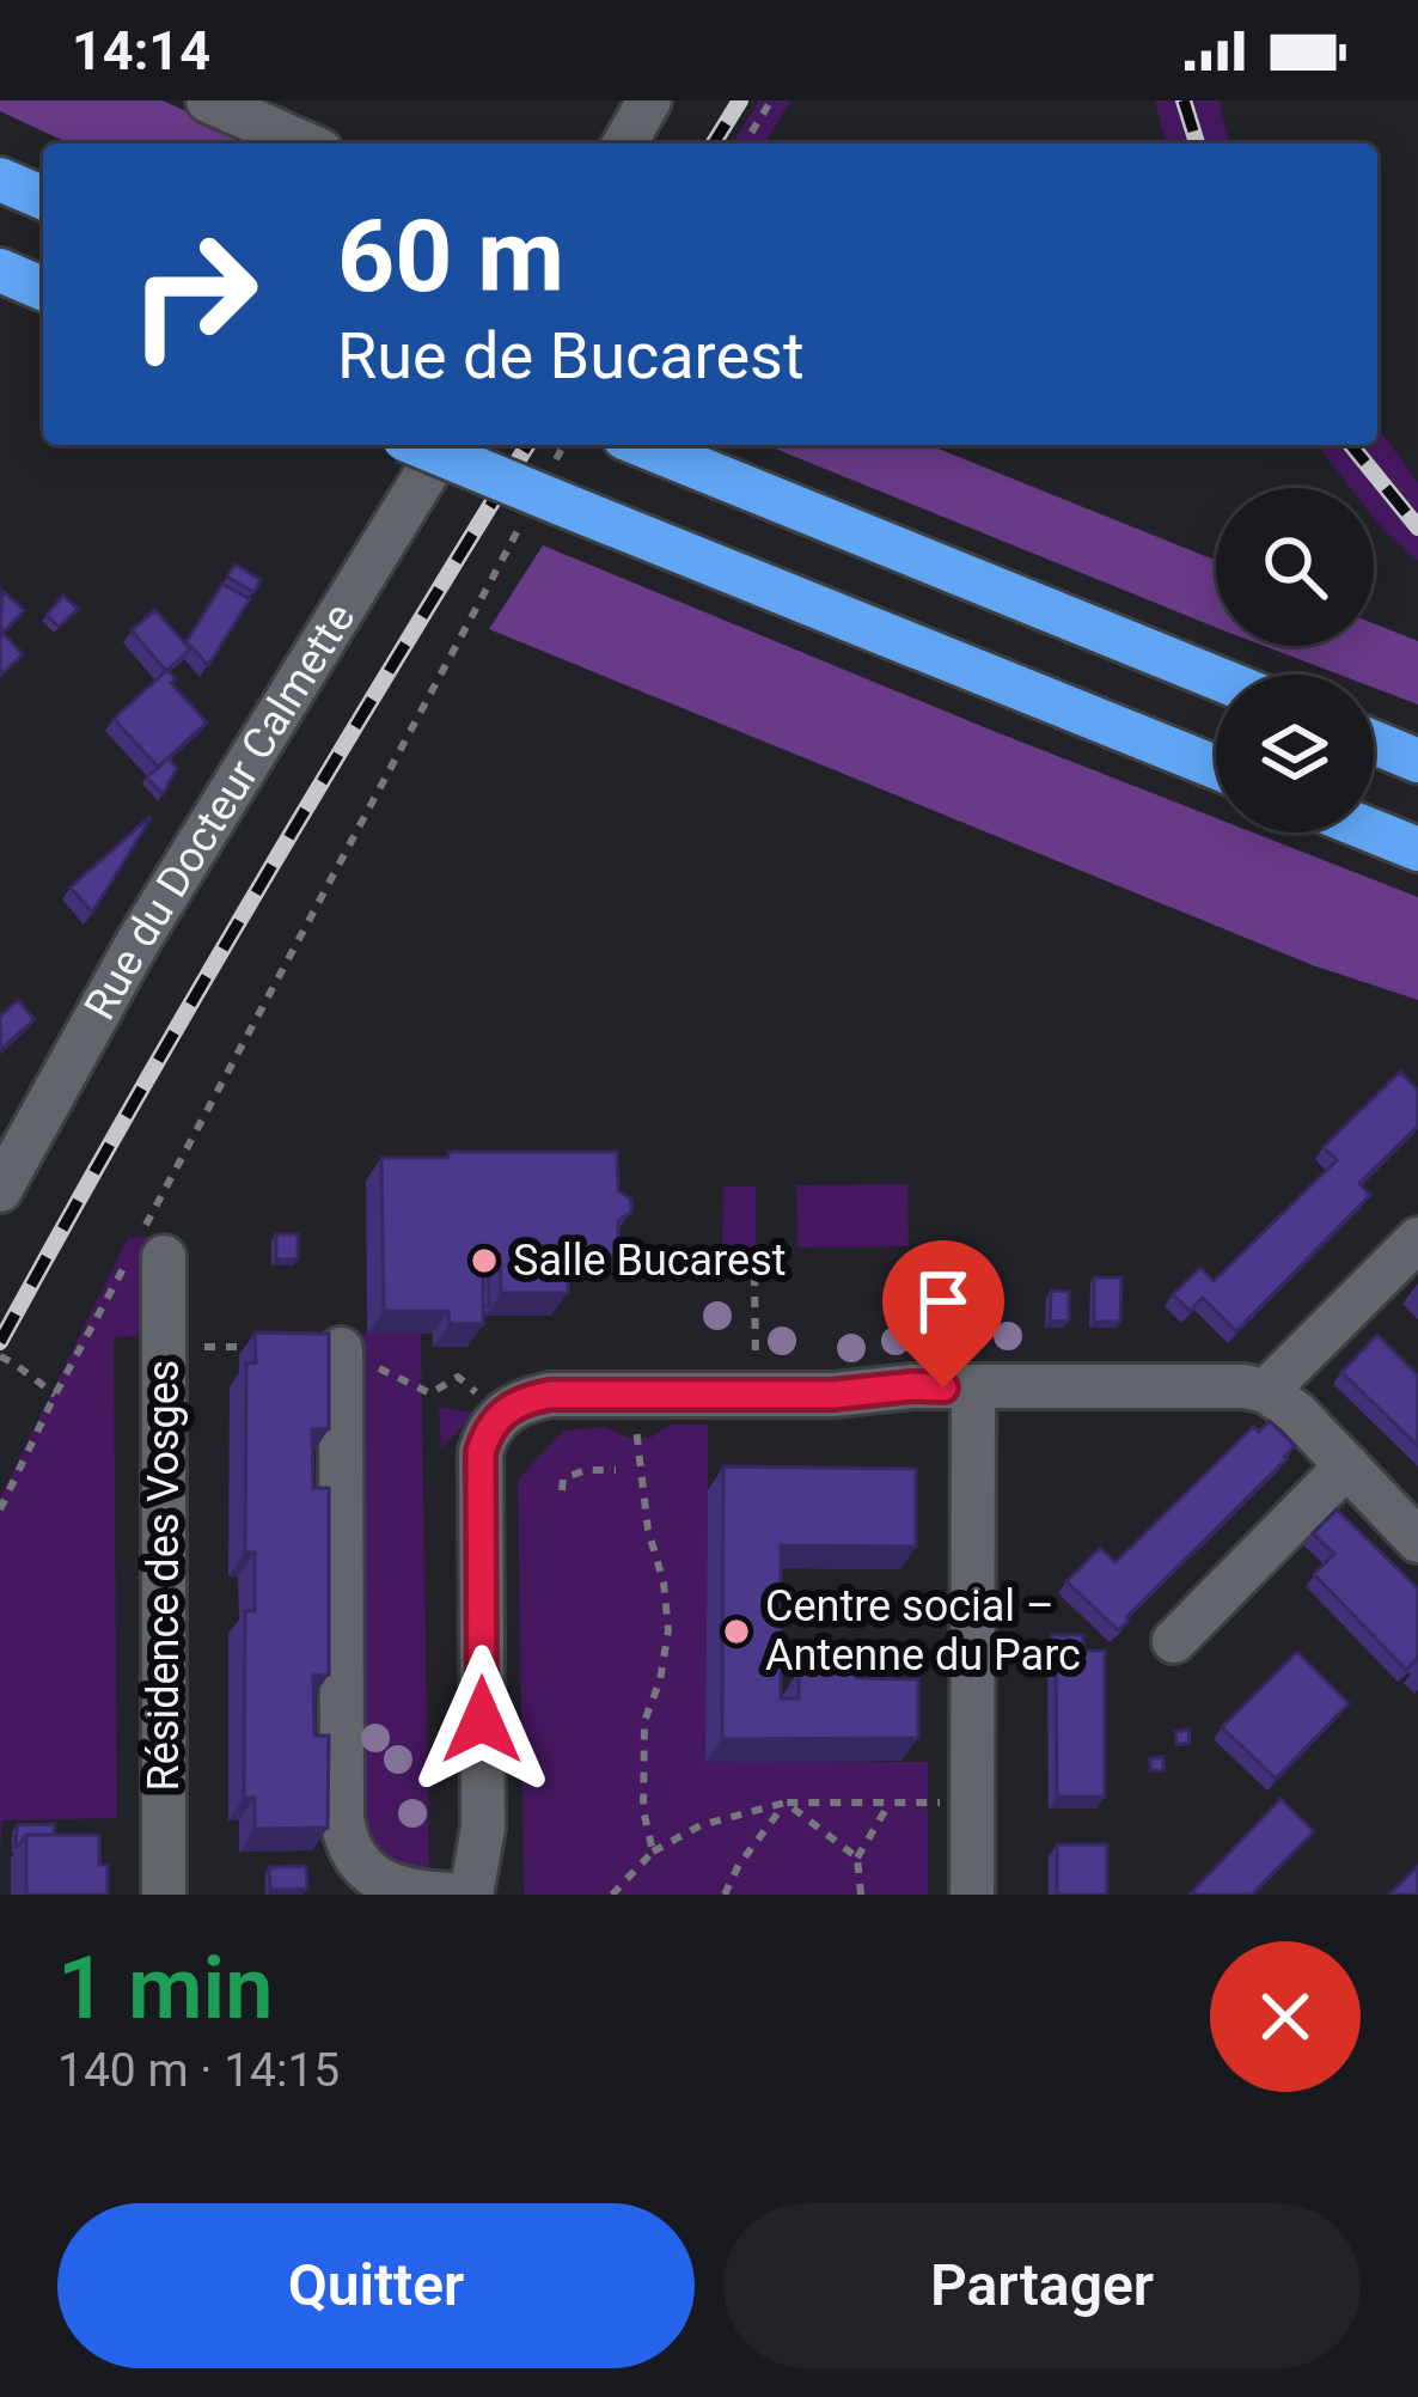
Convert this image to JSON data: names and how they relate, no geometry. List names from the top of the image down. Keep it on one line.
{"streets":{"street":["Rue du Docteur Calmette","Résidence des Vosges"]},"places":["Salle Bucarest","Centre social – Antenne du Parc"],"page":{"status":"14:14","turn":["60 m","Rue de Bucarest"],"heading":["1 min","140 m · 14:15"],"buttons":["Quitter","Partager"]}}
